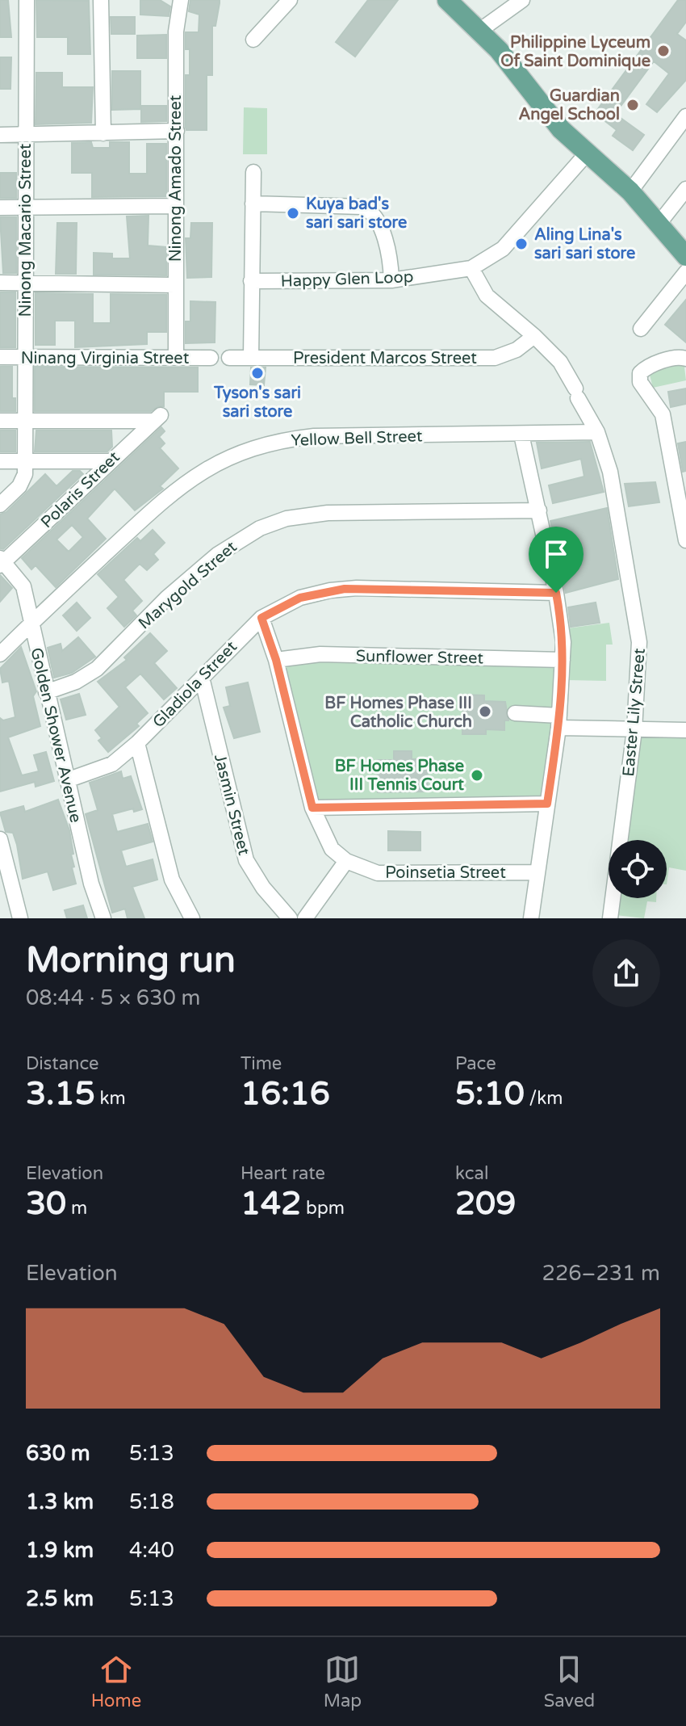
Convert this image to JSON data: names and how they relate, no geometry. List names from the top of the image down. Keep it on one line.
{"streets":{"street":["Ninong Amado Street","Ninong Macario Street","Happy Glen Loop","Ninang Virginia Street","President Marcos Street","Yellow Bell Street","Polaris Street","Marygold Street","Sunflower Street","Gladiola Street","Easter Lily Street","Golden Shower Avenue","Jasmin Street","Poinsetia Street"]},"crossings":[["Ninong Amado Street","Ninang Virginia Street"],["Ninong Macario Street","Ninang Virginia Street"],["Ninong Macario Street","Polaris Street"],["Happy Glen Loop","Easter Lily Street"],["President Marcos Street","Easter Lily Street"],["Yellow Bell Street","Easter Lily Street"],["Yellow Bell Street","Golden Shower Avenue"],["Polaris Street","Golden Shower Avenue"],["Marygold Street","Golden Shower Avenue"],["Sunflower Street","Poinsetia Street"],["Gladiola Street","Golden Shower Avenue"],["Gladiola Street","Jasmin Street"],["Gladiola Street","Poinsetia Street"]],"places":["Philippine Lyceum Of Saint Dominique","Guardian Angel School","Kuya bad's sari sari store","Aling Lina's sari sari store","Tyson's sari sari store","BF Homes Phase III Catholic Church","BF Homes Phase III Tennis Court"],"page":{"heading":["Morning run","08:44 · 5 × 630 m"],"stats":[["Distance","3.15 km"],["Time","16:16"],["Pace","5:10 /km"],["Elevation","30 m"],["Heart rate","142 bpm"],["kcal","209"]],"chart":["Elevation","226–231 m"],"list":[{"name":"630 m","note":"5:13"},{"name":"1.3 km","note":"5:18"},{"name":"1.9 km","note":"4:40"},{"name":"2.5 km","note":"5:13"}],"tabs":["Home","Map","Saved"]}}
